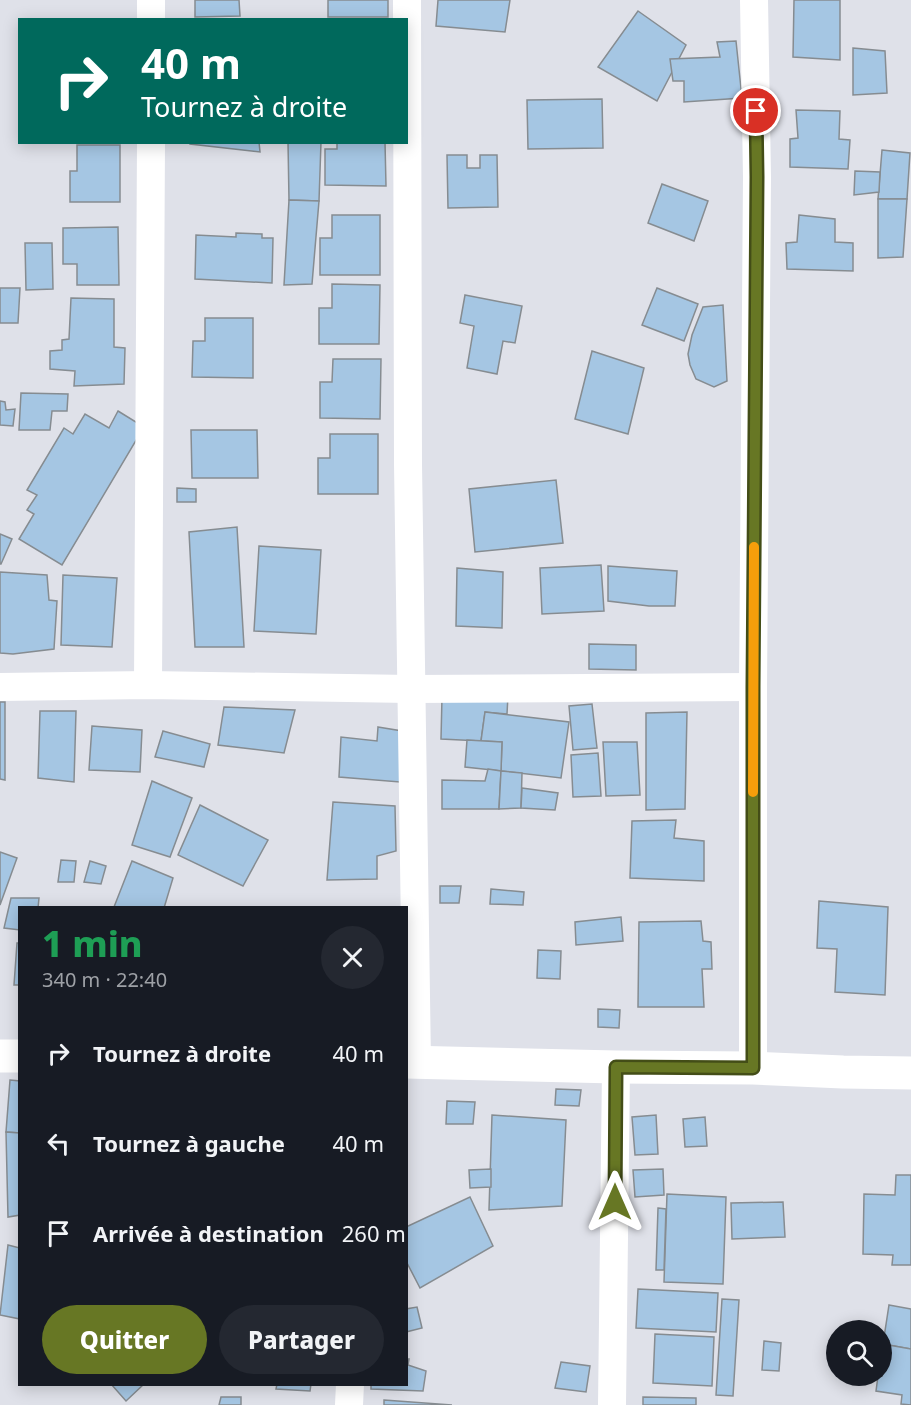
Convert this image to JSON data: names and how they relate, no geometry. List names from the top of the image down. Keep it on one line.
{"page":{"turn":["40 m","Tournez à droite"],"heading":["1 min","340 m · 22:40"],"list":[{"name":"Tournez à droite","value":"40 m"},{"name":"Tournez à gauche","value":"40 m"},{"name":"Arrivée à destination","value":"260 m"}],"buttons":["Quitter","Partager"]}}
